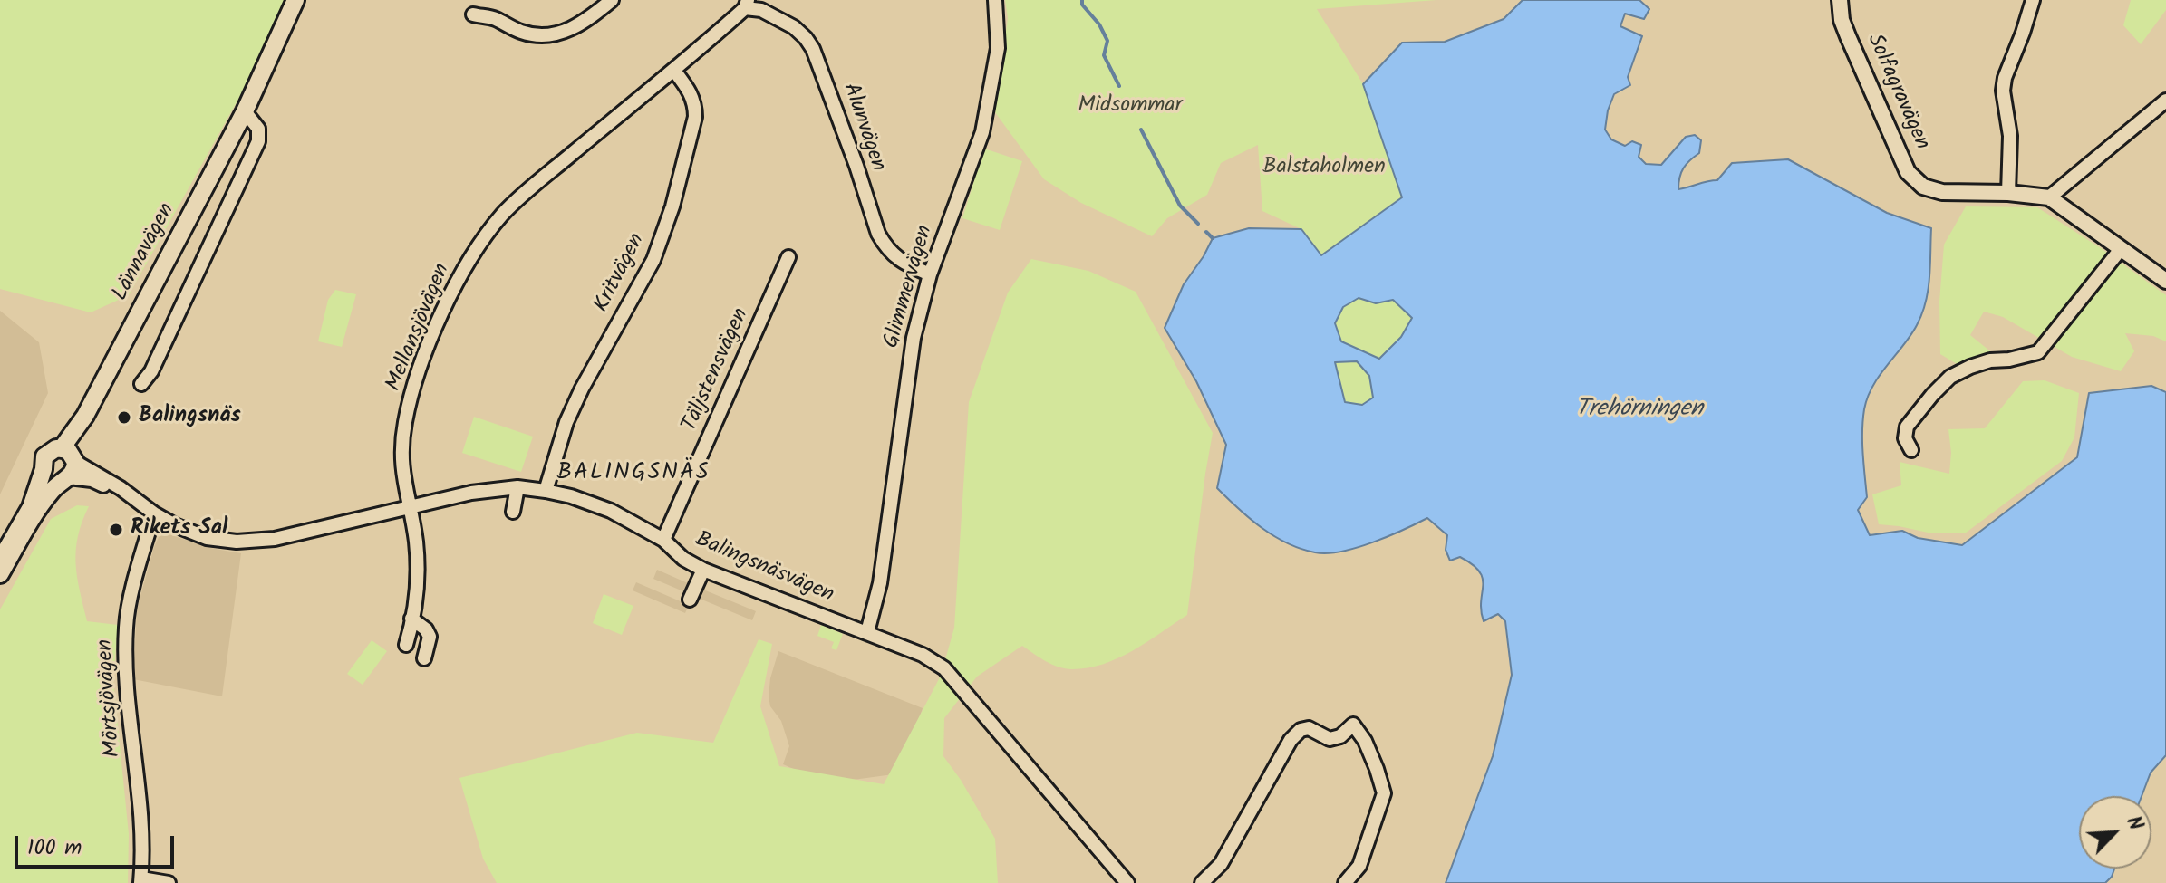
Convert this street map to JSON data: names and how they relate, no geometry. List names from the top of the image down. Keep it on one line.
{"streets":{"main road":["Lännavägen"],"street":["Solfagravägen","Alunvägen","Kritvägen","Glimmervägen","Mellansjövägen","Täljstensvägen","Balingsnäsvägen","Mörtsjövägen"]},"crossings":[["Alunvägen","Glimmervägen"],["Alunvägen","Mellansjövägen"],["Lännavägen","Balingsnäsvägen"],["Kritvägen","Mellansjövägen"],["Kritvägen","Balingsnäsvägen"],["Glimmervägen","Balingsnäsvägen"],["Mellansjövägen","Balingsnäsvägen"],["Täljstensvägen","Balingsnäsvägen"],["Balingsnäsvägen","Mörtsjövägen"]],"districts":["BALINGSNÄS"],"water":["Trehörningen"],"parks":["Midsommar","Balstaholmen"],"places":["Balingsnäs","Rikets Sal"],"scale_bar":"100 m","north":"top right"}
